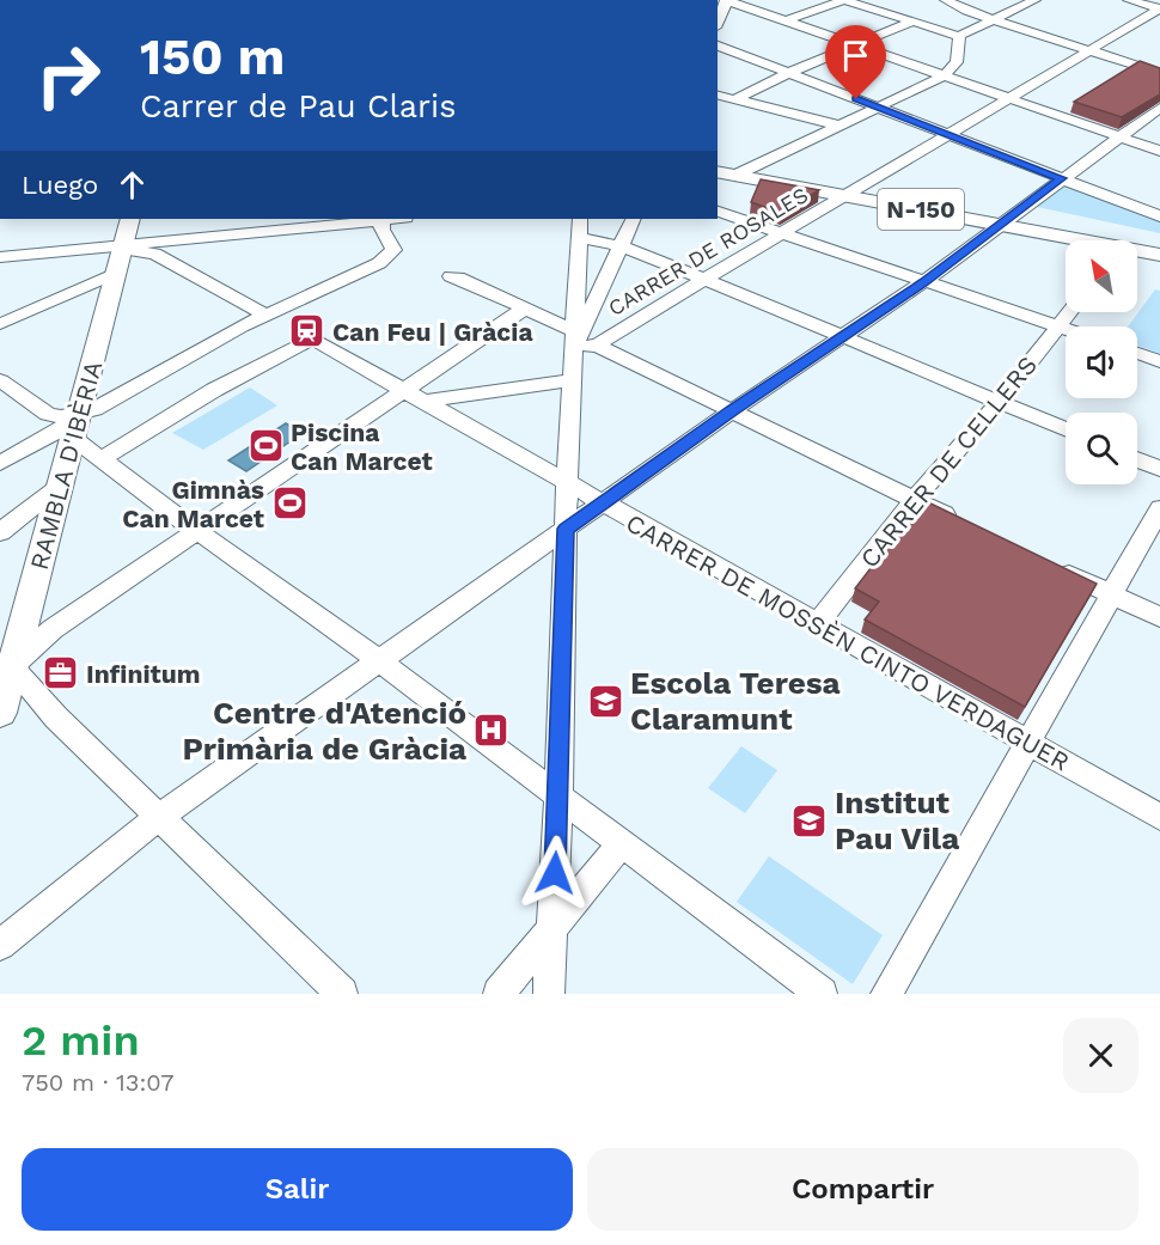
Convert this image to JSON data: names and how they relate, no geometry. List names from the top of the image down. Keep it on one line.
{"streets":{"main road":["N-150","RAMBLA D'IBÈRIA"],"street":["CARRER DE ROSALES","CARRER DE CELLERS","CARRER DE MOSSÈN CINTO VERDAGUER"]},"crossings":[["N-150","CARRER DE ROSALES"],["CARRER DE CELLERS","CARRER DE MOSSÈN CINTO VERDAGUER"]],"places":{"station":["Can Feu | Gràcia"],"sports":["Piscina Can Marcet","Gimnàs Can Marcet"],"office":["Infinitum"],"school or university":["Escola Teresa Claramunt","Institut Pau Vila"],"hospital":["Centre d'Atenció Primària de Gràcia"]},"north":"top left","page":{"turn":["150 m","Carrer de Pau Claris"],"then":"Luego","heading":["2 min","750 m · 13:07"],"buttons":["Salir","Compartir"]}}
